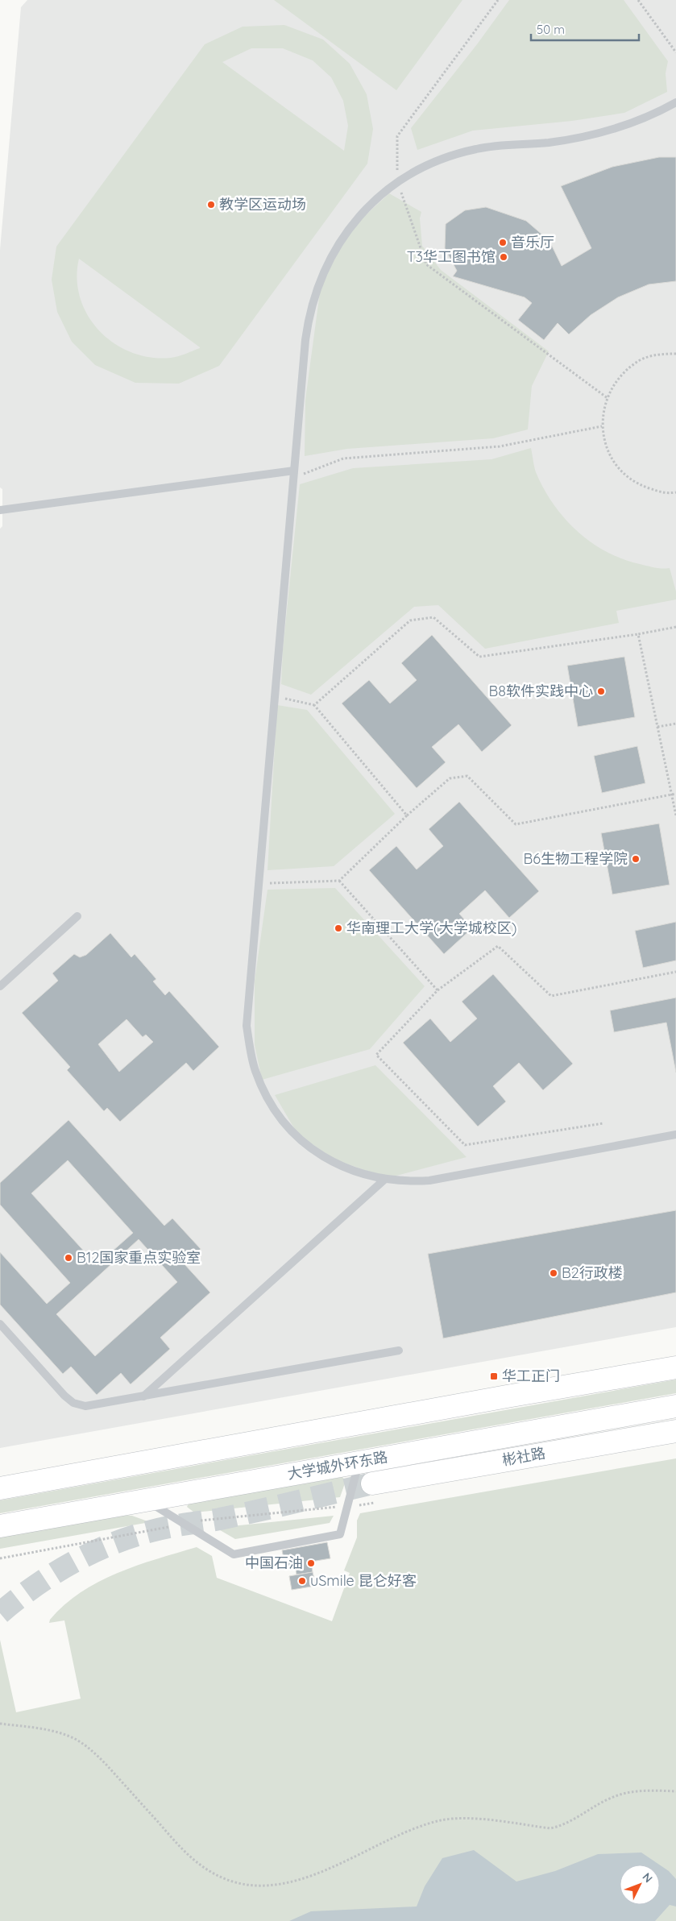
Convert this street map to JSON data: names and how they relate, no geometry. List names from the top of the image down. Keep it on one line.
{"streets":{"main road":["彬社路","大学城外环东路"]},"places":{"other":["教学区运动场","音乐厅","T3华工图书馆","B8软件实践中心","B6生物工程学院","华南理工大学(大学城校区)","B12国家重点实验室","B2行政楼","中国石油","uSmile 昆仑好客"],"transit":["华工正门"]},"scale_bar":"50 m","north":"top right"}
